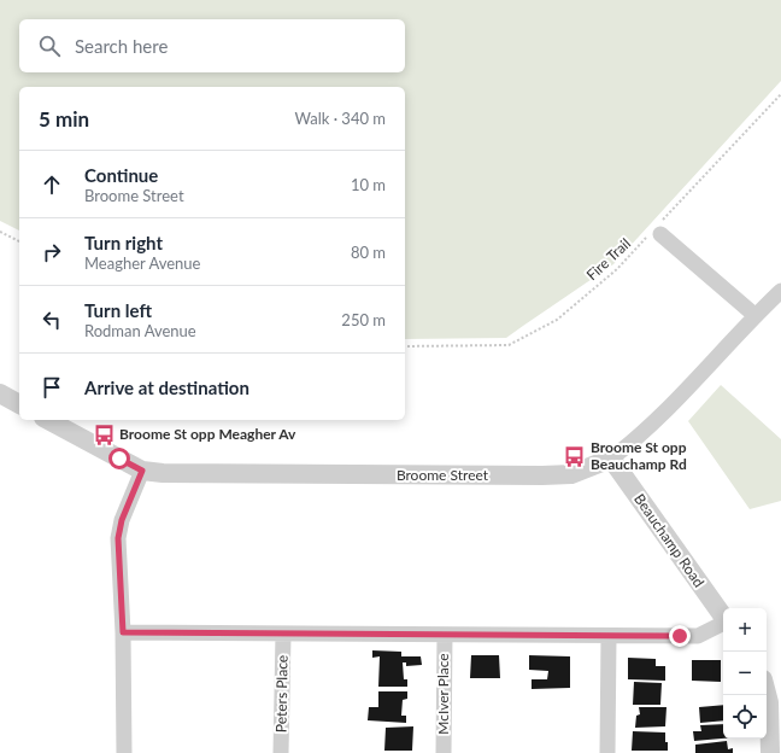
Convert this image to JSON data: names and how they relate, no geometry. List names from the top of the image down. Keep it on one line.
{"streets":{"street":["Broome Street","Beauchamp Road","Peters Place","McIver Place"],"path":["Fire Trail"]},"crossings":[["Broome Street","Beauchamp Road"]],"places":{"bus stop":["Broome St opp Meagher Av","Broome St opp Beauchamp Rd"]},"page":{"search":"Search here","heading":["5 min","Walk · 340 m"],"list":[["Continue","Broome Street","10 m"],["Turn right","Meagher Avenue","80 m"],["Turn left","Rodman Avenue","250 m"],"Arrive at destination"],"map_buttons":["+","−"]}}
